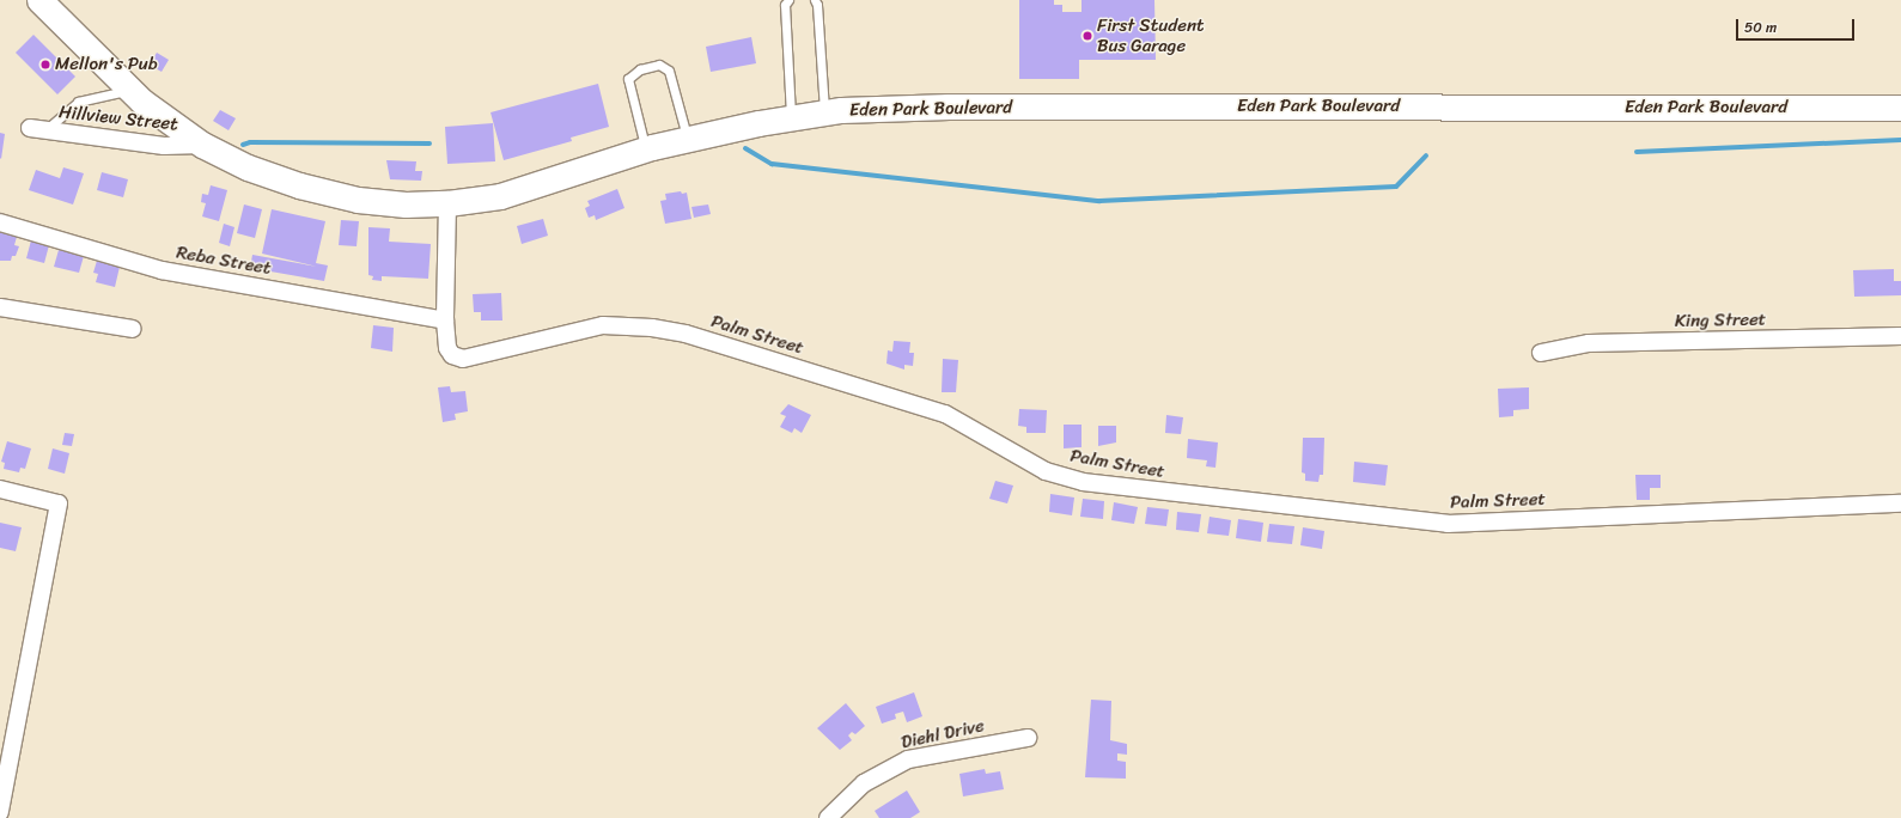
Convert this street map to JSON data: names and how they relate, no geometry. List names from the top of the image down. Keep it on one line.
{"streets":{"main road":["Eden Park Boulevard"],"street":["Hillview Street","Reba Street","King Street","Palm Street","Diehl Drive"]},"crossings":[["Eden Park Boulevard","Hillview Street"],["Eden Park Boulevard","Palm Street"],["Reba Street","Palm Street"]],"places":["First Student Bus Garage","Mellon's Pub"],"scale_bar":"50 m"}
